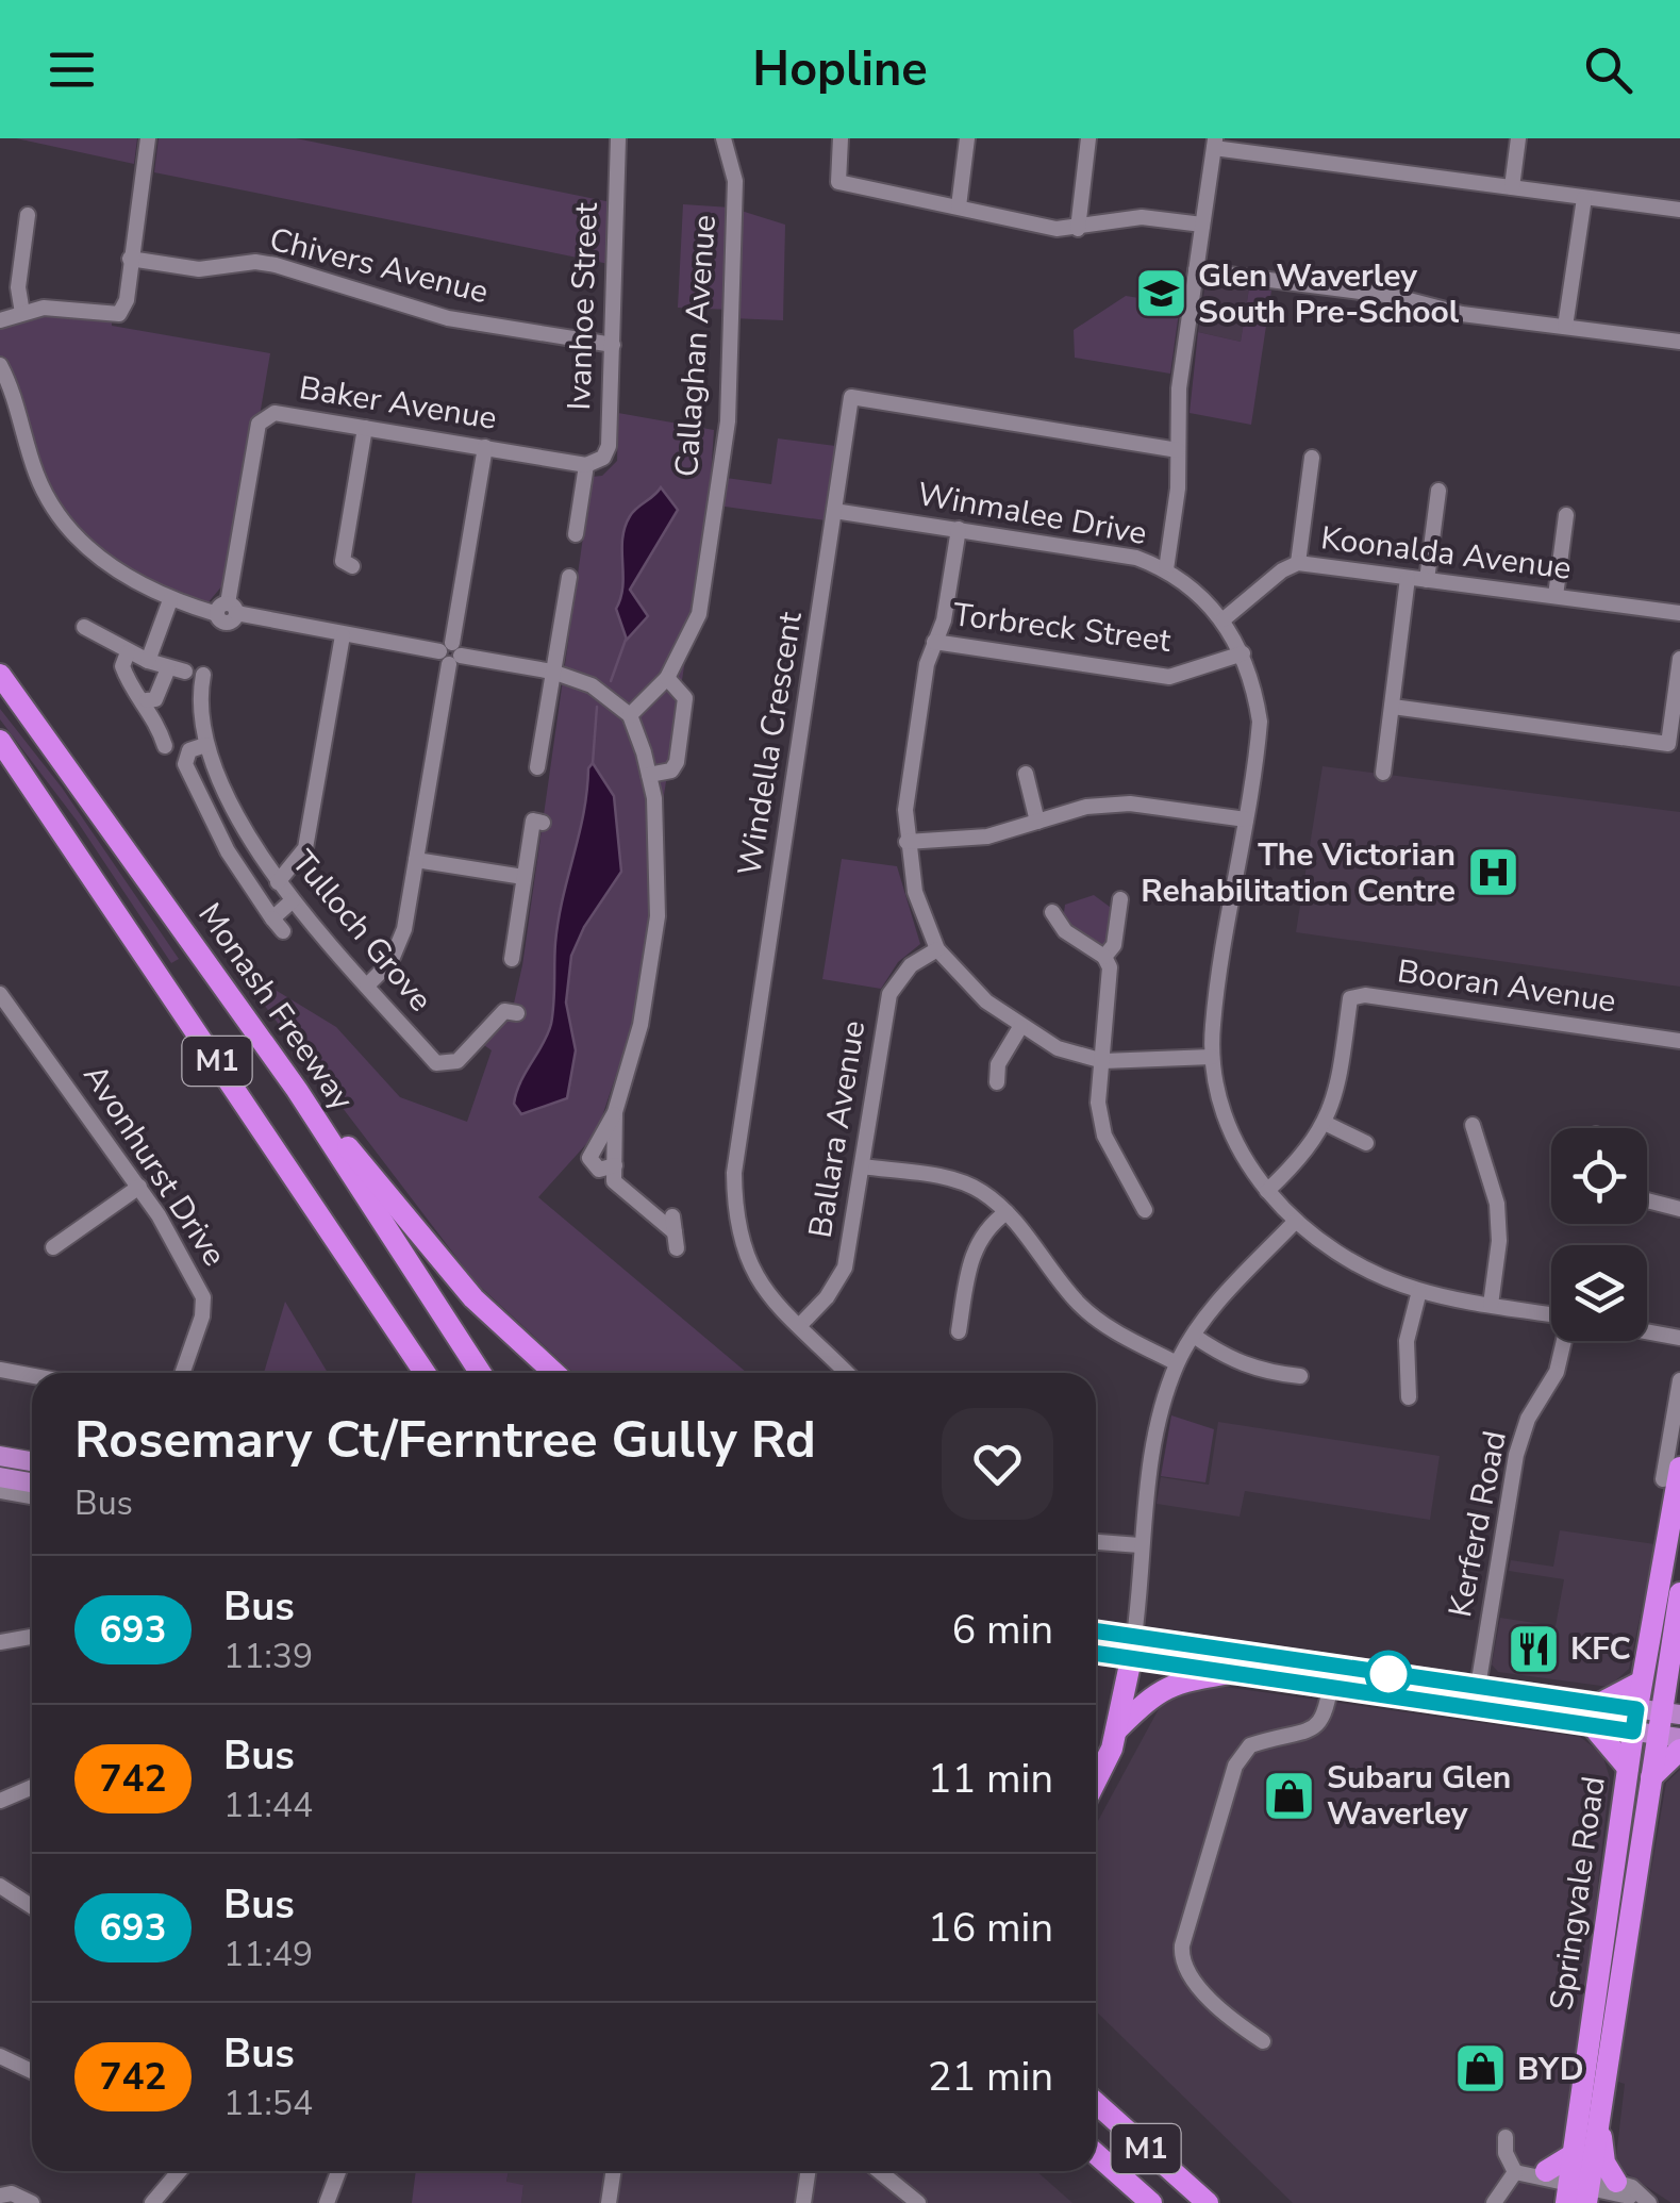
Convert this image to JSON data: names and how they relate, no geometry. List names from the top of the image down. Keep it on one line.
{"streets":{"highway":["Monash Freeway","M1","Springvale Road"],"street":["Chivers Avenue","Ivanhoe Street","Callaghan Avenue","Baker Avenue","Winmalee Drive","Koonalda Avenue","Torbreck Street","Windella Crescent","Tulloch Grove","Booran Avenue","Ballara Avenue","Avonhurst Drive","Kerferd Road"]},"crossings":[["Chivers Avenue","Ivanhoe Street"],["Ivanhoe Street","Baker Avenue"],["Winmalee Drive","Koonalda Avenue"],["Winmalee Drive","Torbreck Street"],["Winmalee Drive","Windella Crescent"],["Winmalee Drive","Booran Avenue"],["Windella Crescent","Ballara Avenue"]],"places":{"school or university":["Glen Waverley South Pre-School"],"hospital":["The Victorian Rehabilitation Centre"],"restaurant":["KFC"],"shop":["Subaru Glen Waverley","BYD"]},"lines":["bus line 693"],"page":{"header":"Hopline","heading":["Rosemary Ct/Ferntree Gully Rd","Bus"],"list":[{"mark":"693","name":"Bus","note":"11:39","value":"6 min"},{"mark":"742","name":"Bus","note":"11:44","value":"11 min"},{"mark":"693","name":"Bus","note":"11:49","value":"16 min"},{"mark":"742","name":"Bus","note":"11:54","value":"21 min"}]}}
